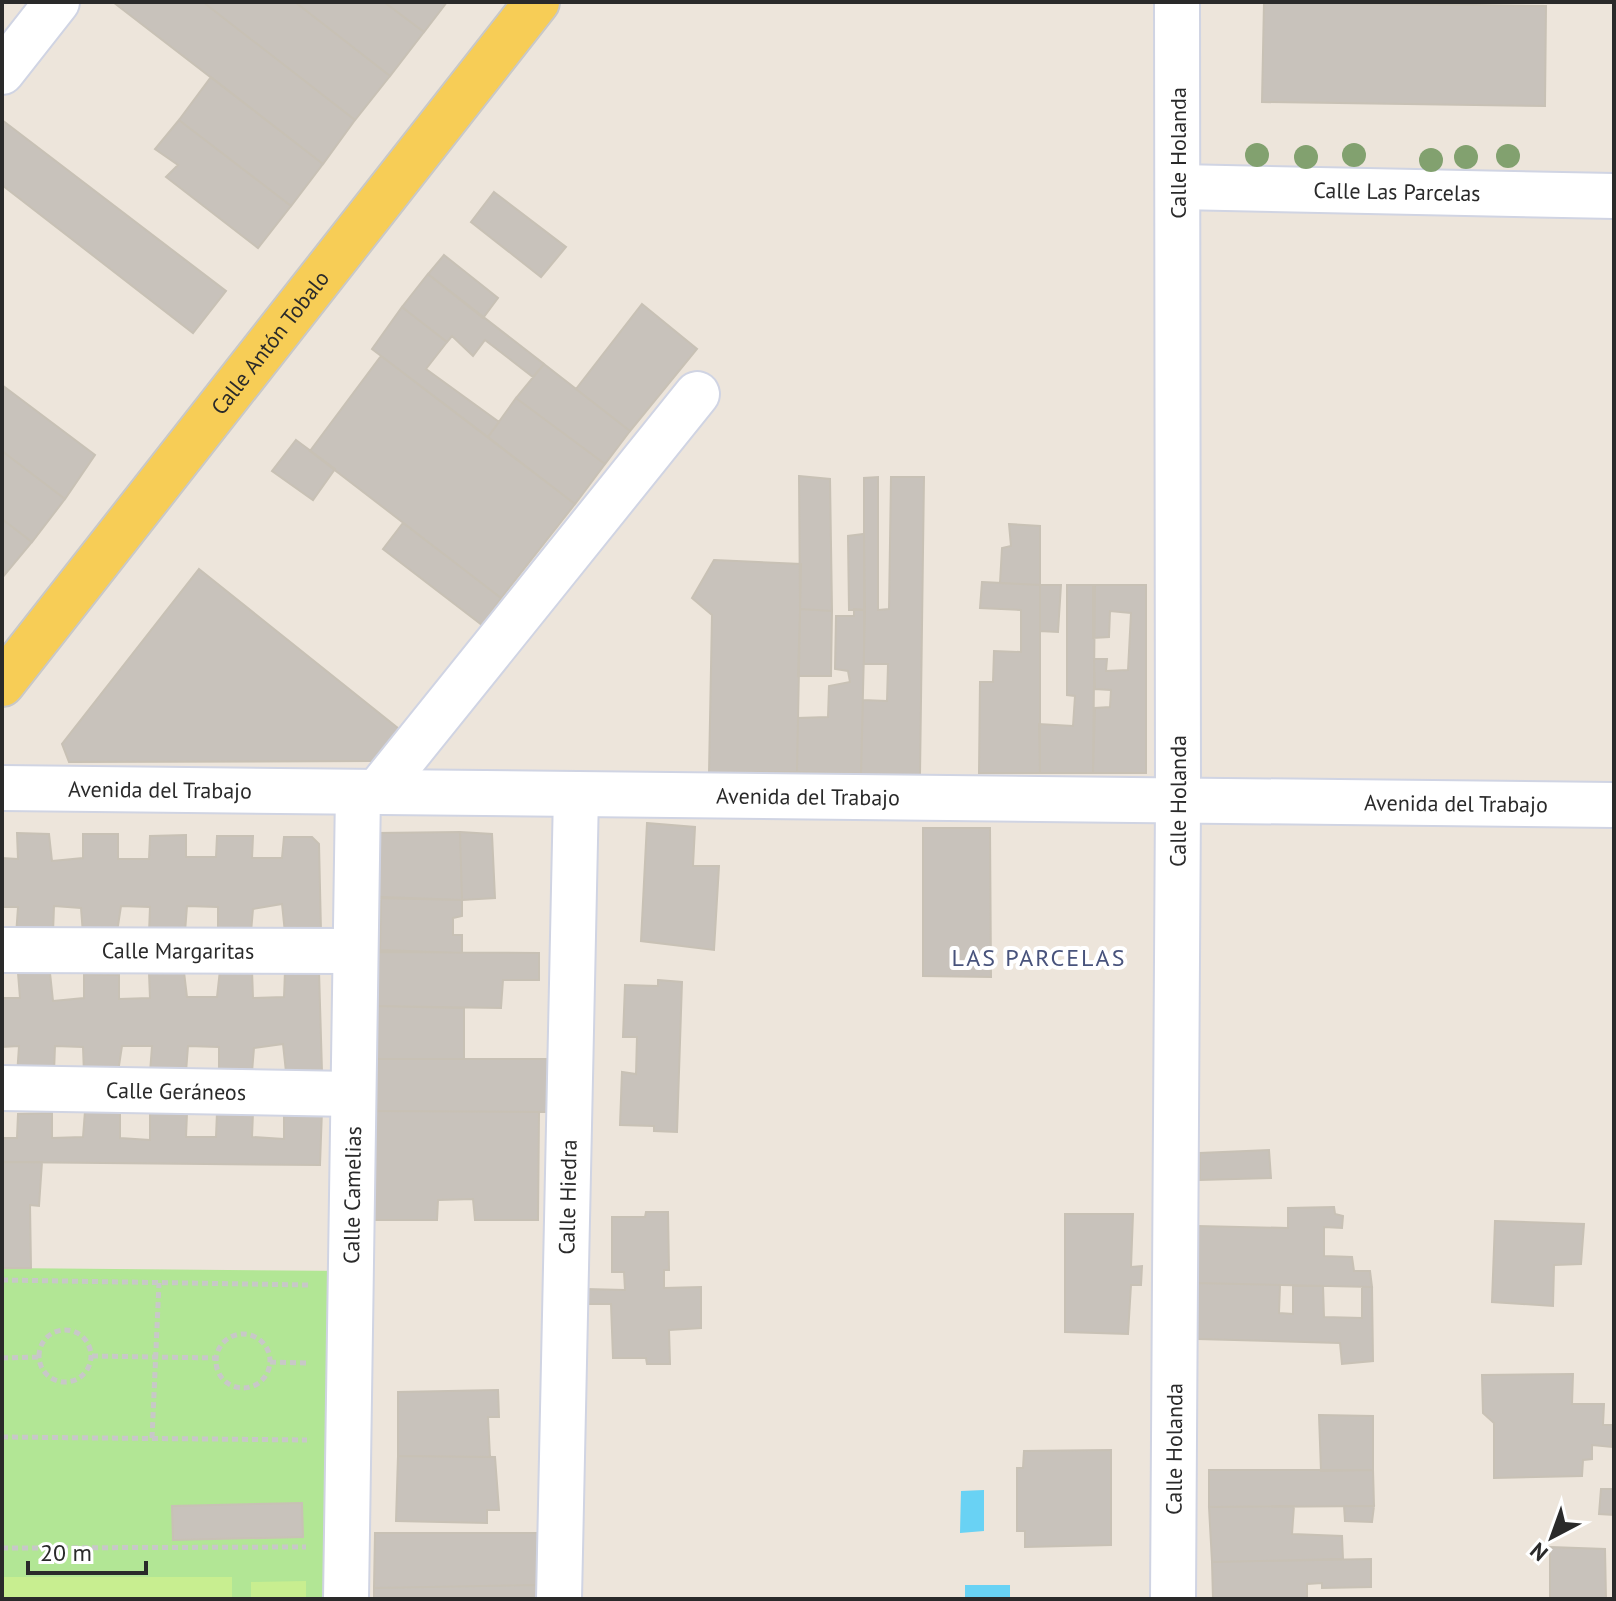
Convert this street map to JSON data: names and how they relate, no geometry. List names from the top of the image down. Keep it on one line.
{"streets":{"main road":["Calle Antón Tobalo"],"street":["Calle Holanda","Calle Las Parcelas","Avenida del Trabajo","Calle Margaritas","Calle Geráneos","Calle Camelias","Calle Hiedra"]},"crossings":[["Calle Holanda","Calle Las Parcelas"],["Calle Holanda","Avenida del Trabajo"],["Avenida del Trabajo","Calle Camelias"],["Avenida del Trabajo","Calle Hiedra"],["Calle Margaritas","Calle Camelias"],["Calle Geráneos","Calle Camelias"]],"districts":["LAS PARCELAS"],"scale_bar":"20 m","north":"bottom left"}
